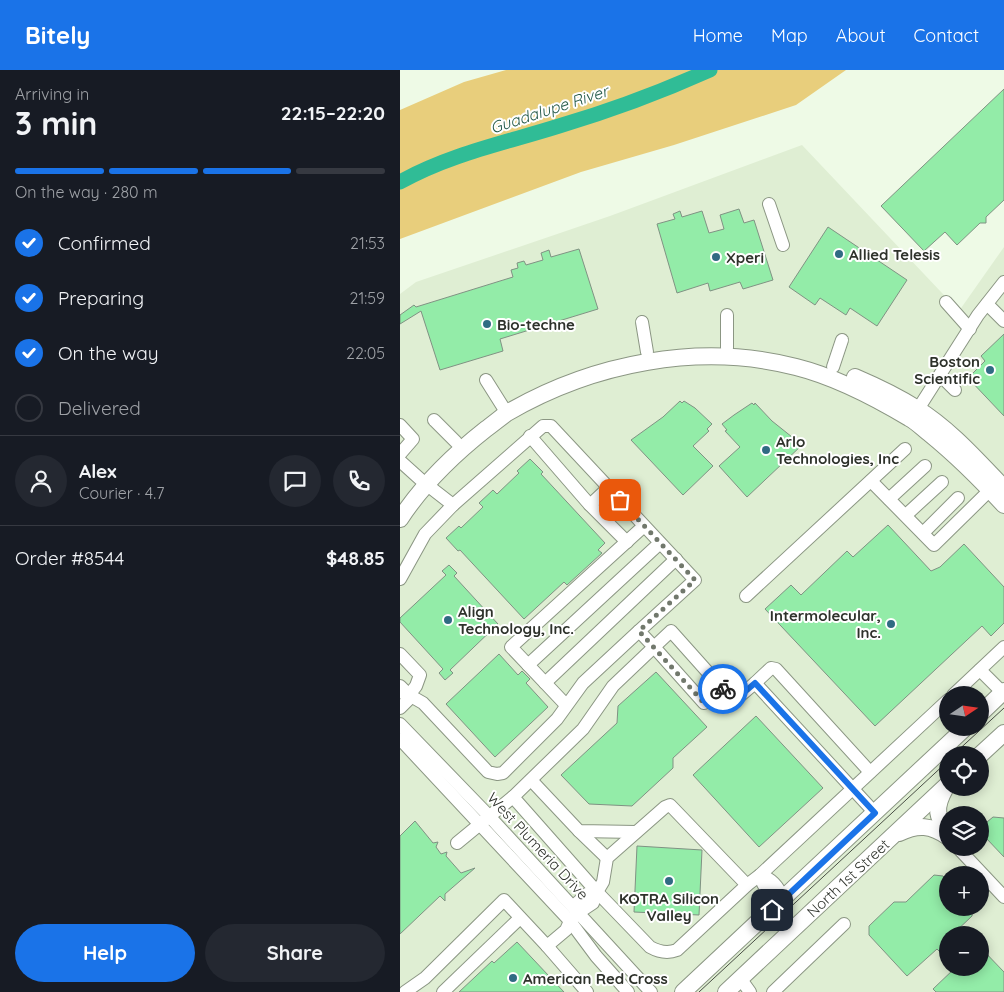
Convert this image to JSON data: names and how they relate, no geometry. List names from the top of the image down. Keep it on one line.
{"streets":{"main road":["North 1st Street"],"street":["West Plumeria Drive"]},"water":["Guadalupe River"],"places":["Allied Telesis","Xperi","Bio-techne","Boston Scientific","Arlo Technologies, Inc","Align Technology, Inc.","Intermolecular, Inc.","KOTRA Silicon Valley","American Red Cross"],"north":"right","page":{"header":"Bitely","nav":["Home","Map","About","Contact"],"heading":["3 min","Arriving in","22:15–22:20"],"panel":["Alex","Courier · 4.7","Order #8544","$48.85"],"bar":"On the way · 280 m","list":[["Confirmed","21:53"],["Preparing","21:59"],["On the way","22:05"],"Delivered"],"map_buttons":["+","−"],"buttons":["Help","Share"]}}
